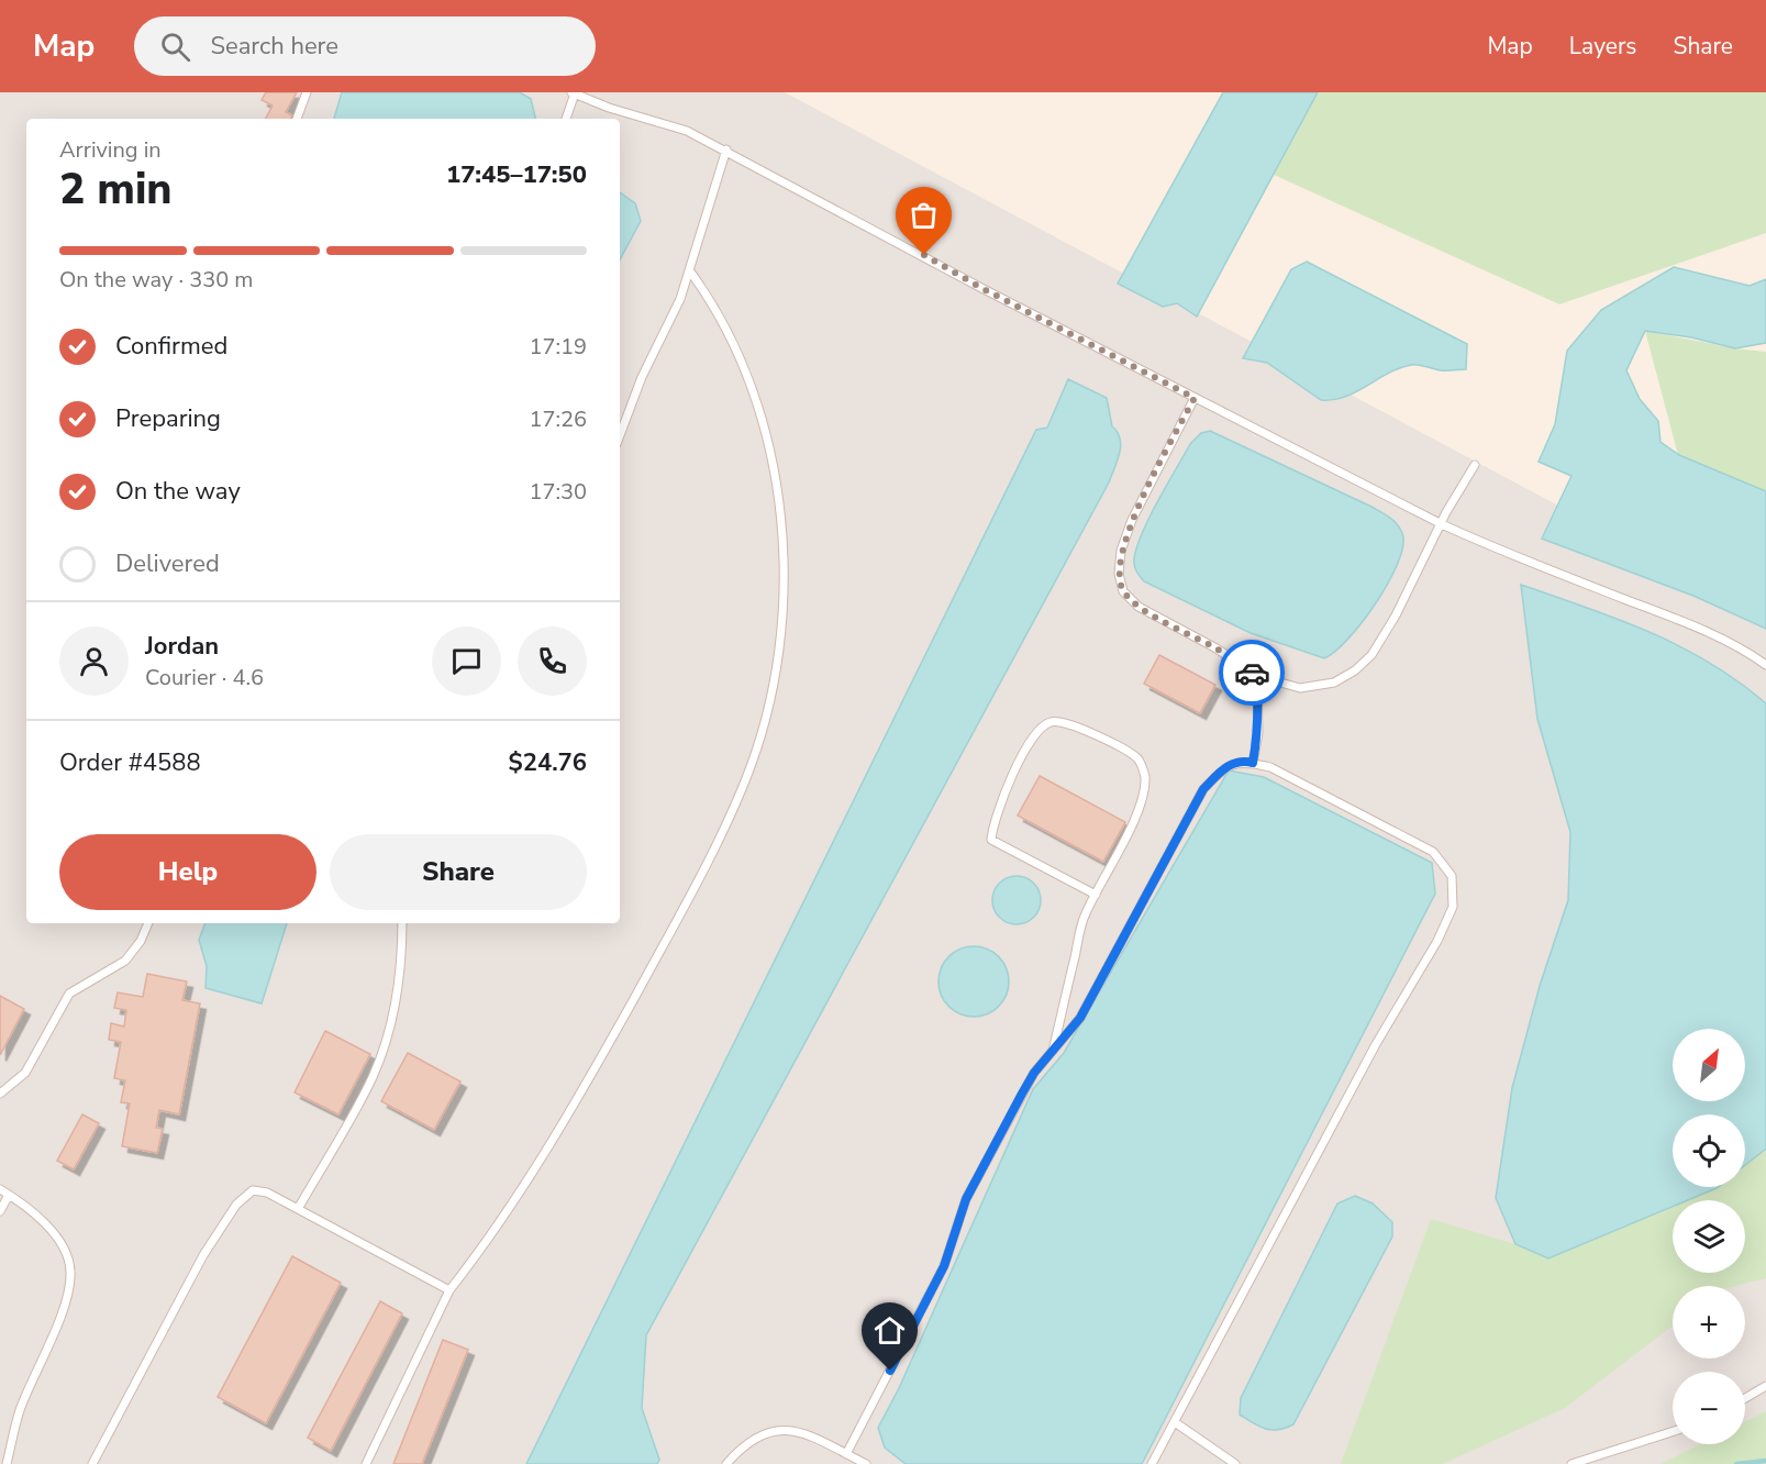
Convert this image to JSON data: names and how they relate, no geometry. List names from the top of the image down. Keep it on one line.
{"north":"top right","page":{"header":"Map","search":"Search here","nav":["Map","Layers","Share"],"heading":["2 min","Arriving in","17:45–17:50"],"panel":["Jordan","Courier · 4.6","Order #4588","$24.76"],"bar":"On the way · 330 m","list":[["Confirmed","17:19"],["Preparing","17:26"],["On the way","17:30"],"Delivered"],"buttons":["Help","Share"],"map_buttons":["+","−"]}}
